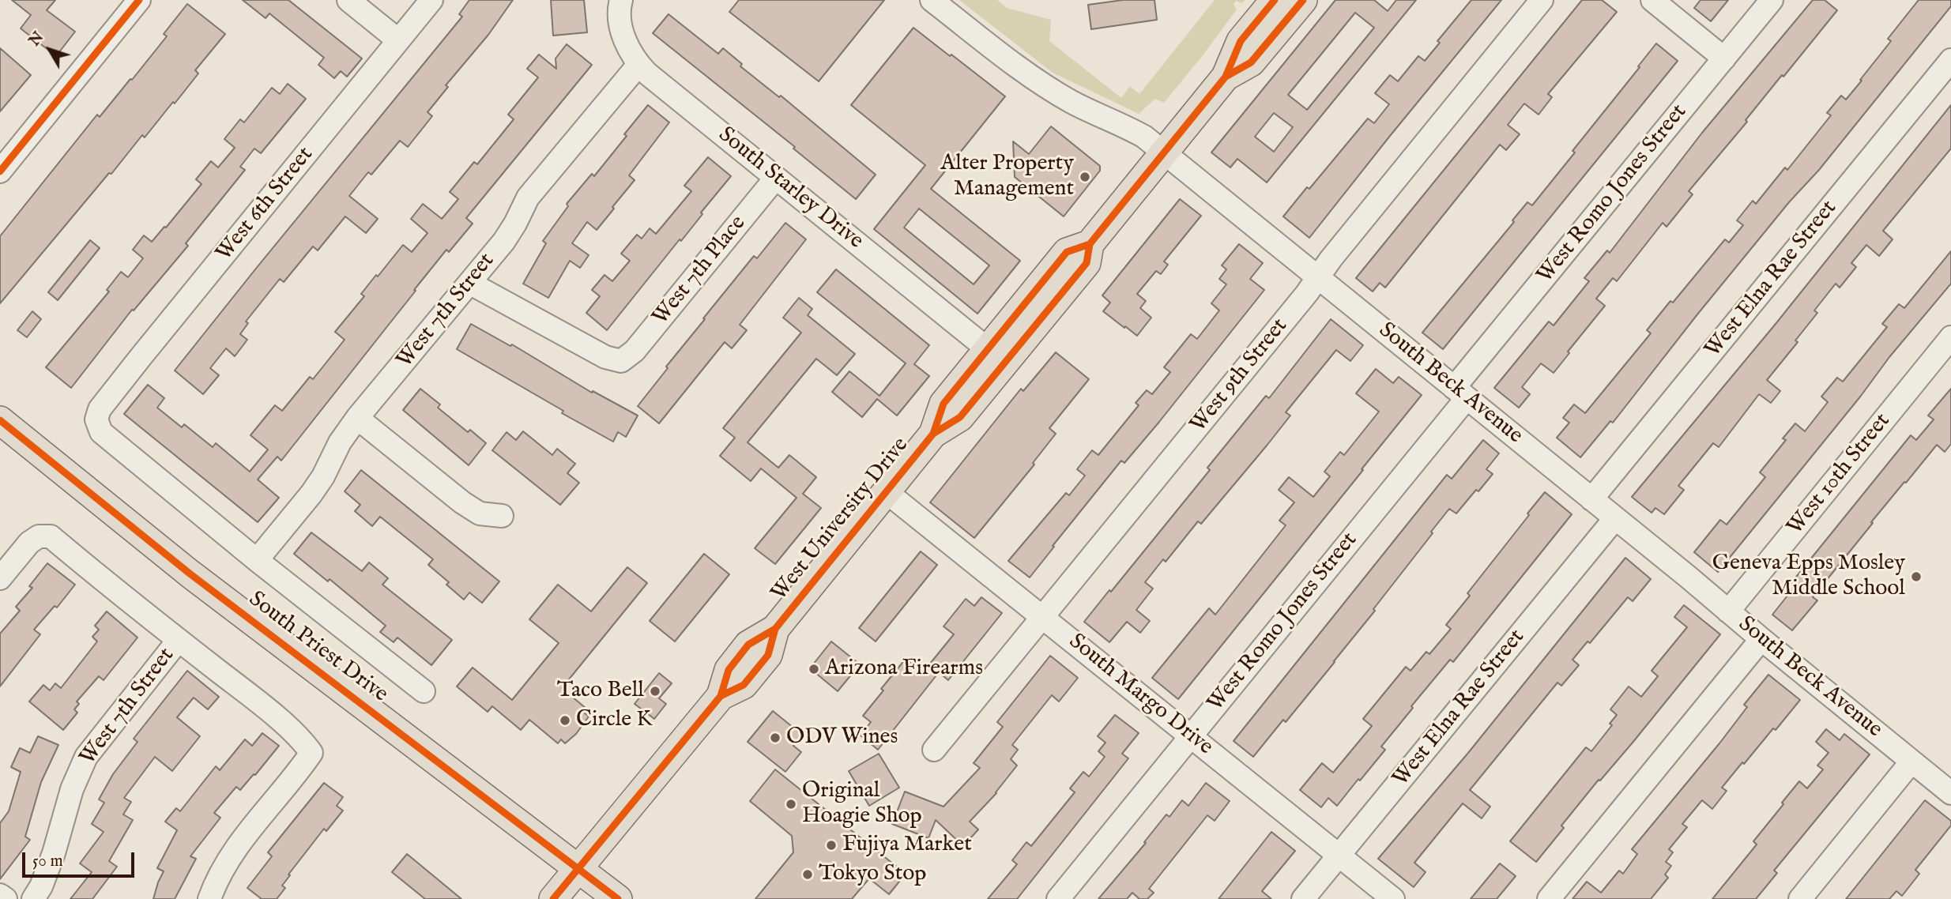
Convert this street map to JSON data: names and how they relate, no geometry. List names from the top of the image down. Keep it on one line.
{"streets":{"main road":["West University Drive","South Priest Drive"],"street":["South Starley Drive","West Romo Jones Street","West 6th Street","West 7th Place","West Elna Rae Street","West 7th Street","West 9th Street","South Beck Avenue","West 10th Street","South Margo Drive"]},"crossings":[["South Starley Drive","West 7th Place"],["South Starley Drive","West 7th Street"],["South Starley Drive","West University Drive"],["West Romo Jones Street","South Beck Avenue"],["West Romo Jones Street","South Margo Drive"],["West 6th Street","South Priest Drive"],["West 7th Place","West 7th Street"],["West Elna Rae Street","South Beck Avenue"],["West Elna Rae Street","South Margo Drive"],["West 7th Street","South Priest Drive"],["West 9th Street","South Beck Avenue"],["West 9th Street","South Margo Drive"],["South Beck Avenue","West 10th Street"],["South Beck Avenue","West University Drive"],["West University Drive","South Priest Drive"],["West University Drive","South Margo Drive"]],"places":["Alter Property Management","Geneva Epps Mosley Middle School","Arizona Firearms","Taco Bell","Circle K","ODV Wines","Original Hoagie Shop","Fujiya Market","Tokyo Stop"],"scale_bar":"50 m","north":"top left"}
